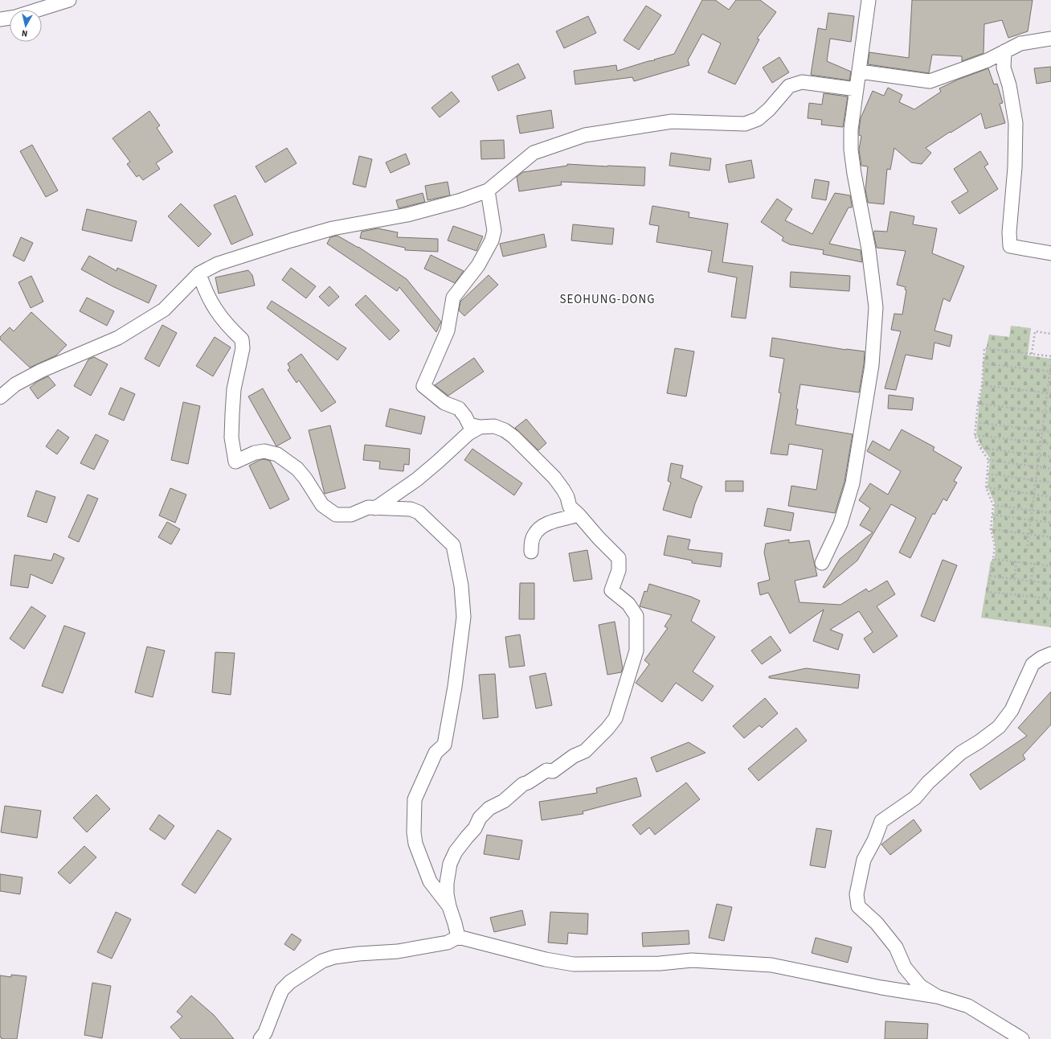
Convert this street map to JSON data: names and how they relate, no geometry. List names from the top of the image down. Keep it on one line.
{"districts":["SEOHUNG-DONG"],"north":"bottom"}
